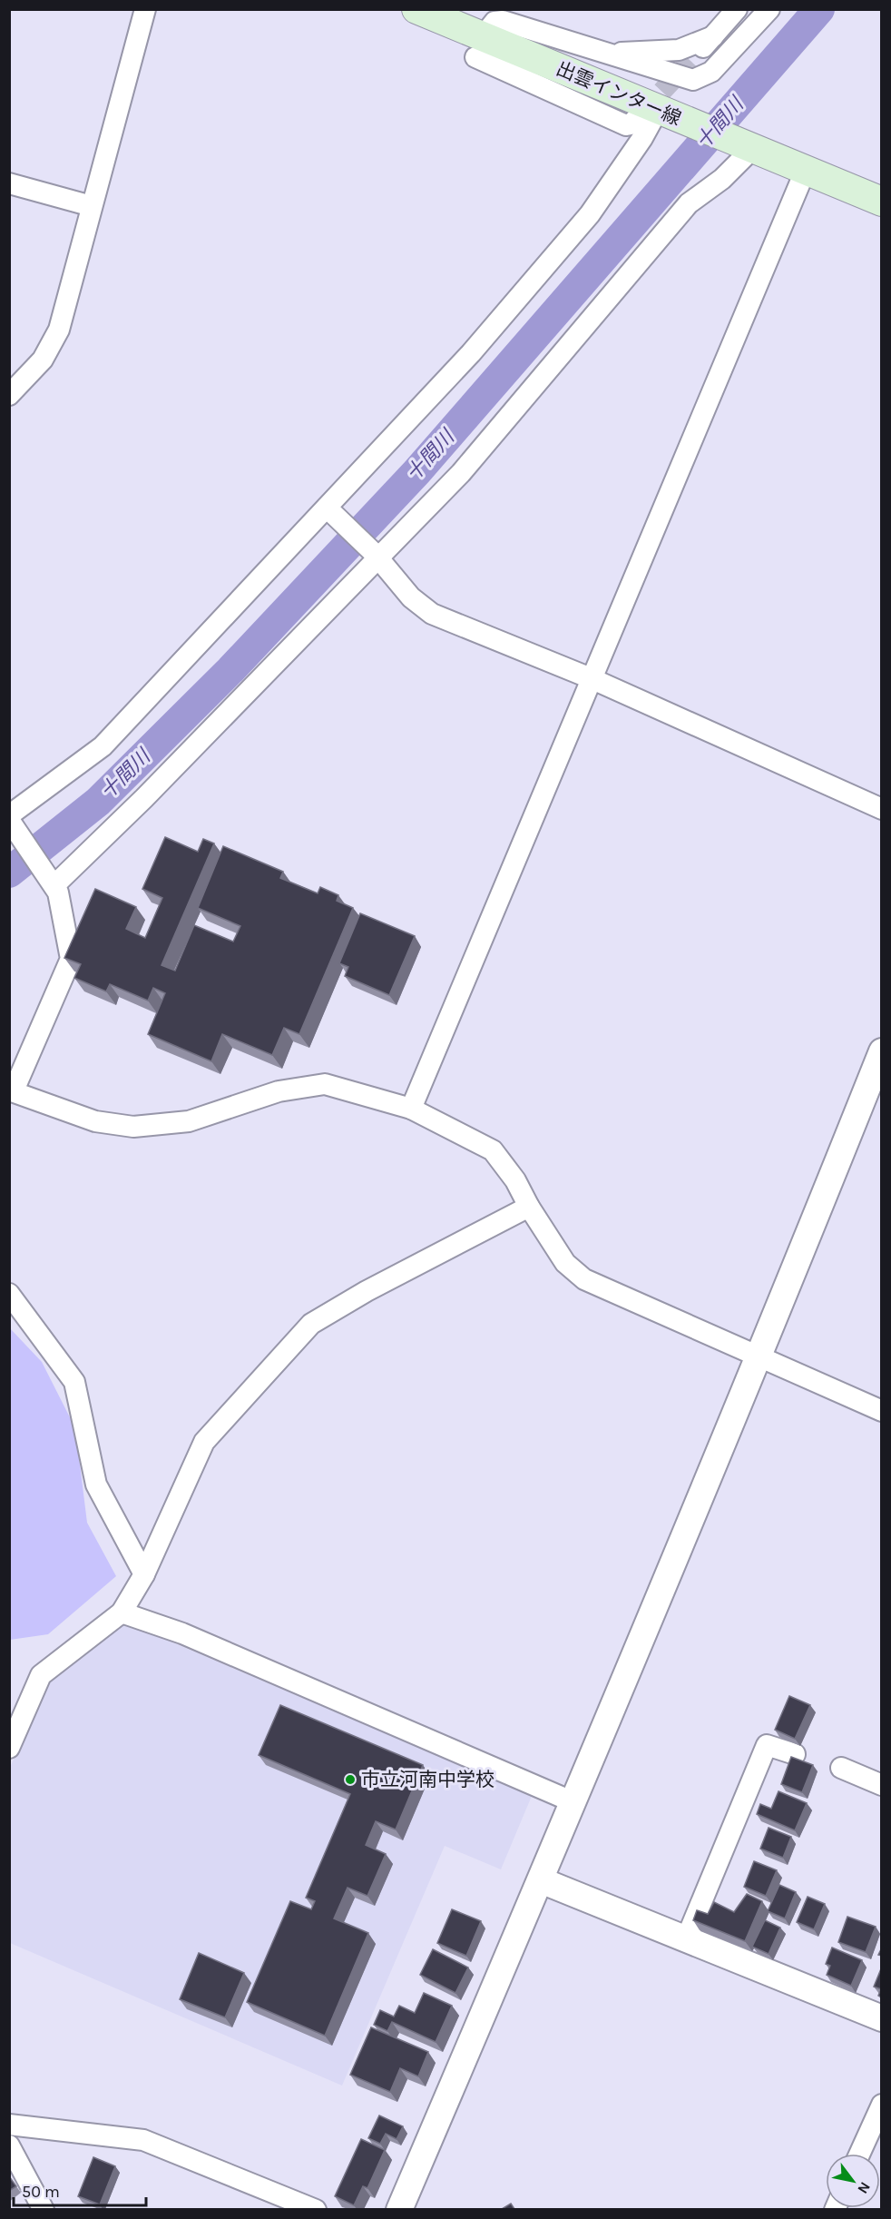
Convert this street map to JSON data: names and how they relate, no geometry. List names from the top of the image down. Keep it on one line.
{"streets":{"main road":["出雲インター線"]},"water":["十間川"],"places":["市立河南中学校"],"scale_bar":"50 m","north":"bottom right"}
